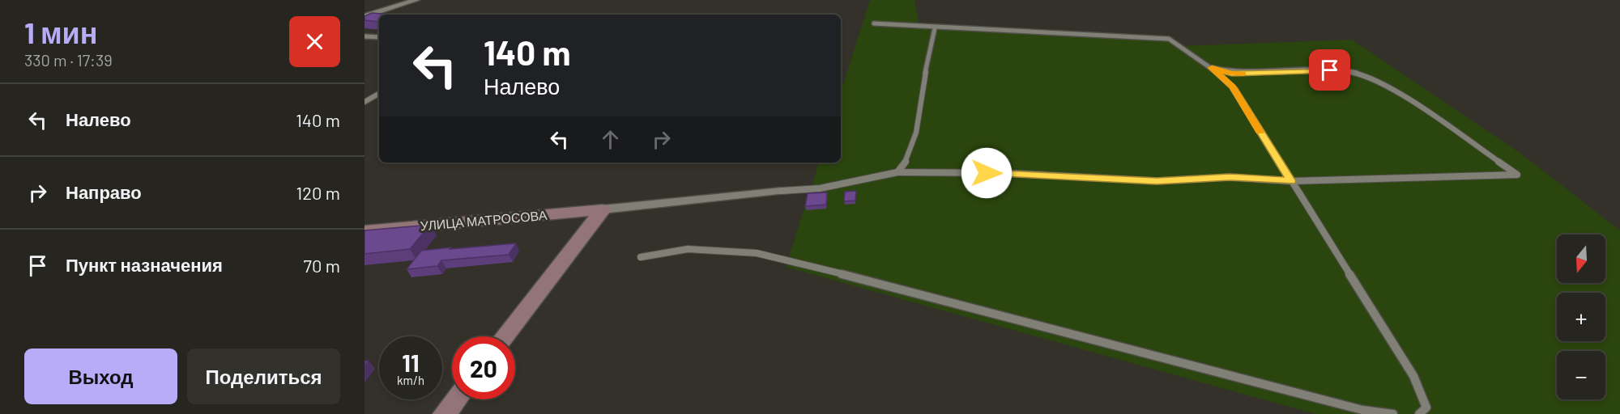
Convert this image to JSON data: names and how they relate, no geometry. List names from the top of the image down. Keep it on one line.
{"streets":{"street":["УЛИЦА МАТРОСОВА"]},"north":"bottom","page":{"heading":["1 мин","330 m · 17:39"],"turn":["140 m","Налево"],"list":[{"name":"Налево","value":"140 m"},{"name":"Направо","value":"120 m"},{"name":"Пункт назначения","value":"70 m"}],"map_buttons":["+","−"],"speed":"11 km/h","limit":"20","buttons":["Выход","Поделиться"]}}
